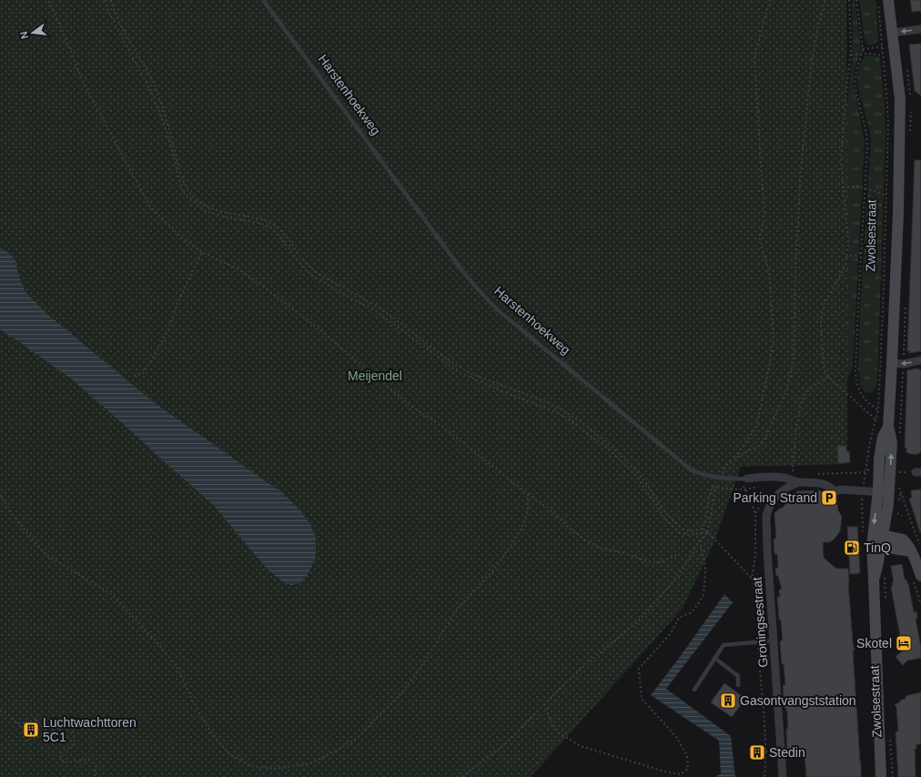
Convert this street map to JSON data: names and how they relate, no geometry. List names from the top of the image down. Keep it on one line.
{"streets":{"main road":["Zwolsestraat"],"street":["Harstenhoekweg","Groningsestraat"]},"crossings":[["Harstenhoekweg","Zwolsestraat"],["Harstenhoekweg","Groningsestraat"]],"parks":["Meijendel"],"places":{"parking":["Parking Strand"],"fuel station":["TinQ"],"hotel":["Skotel"],"building":["Gasontvangststation","Luchtwachttoren 5C1","Stedin"]},"north":"left"}
